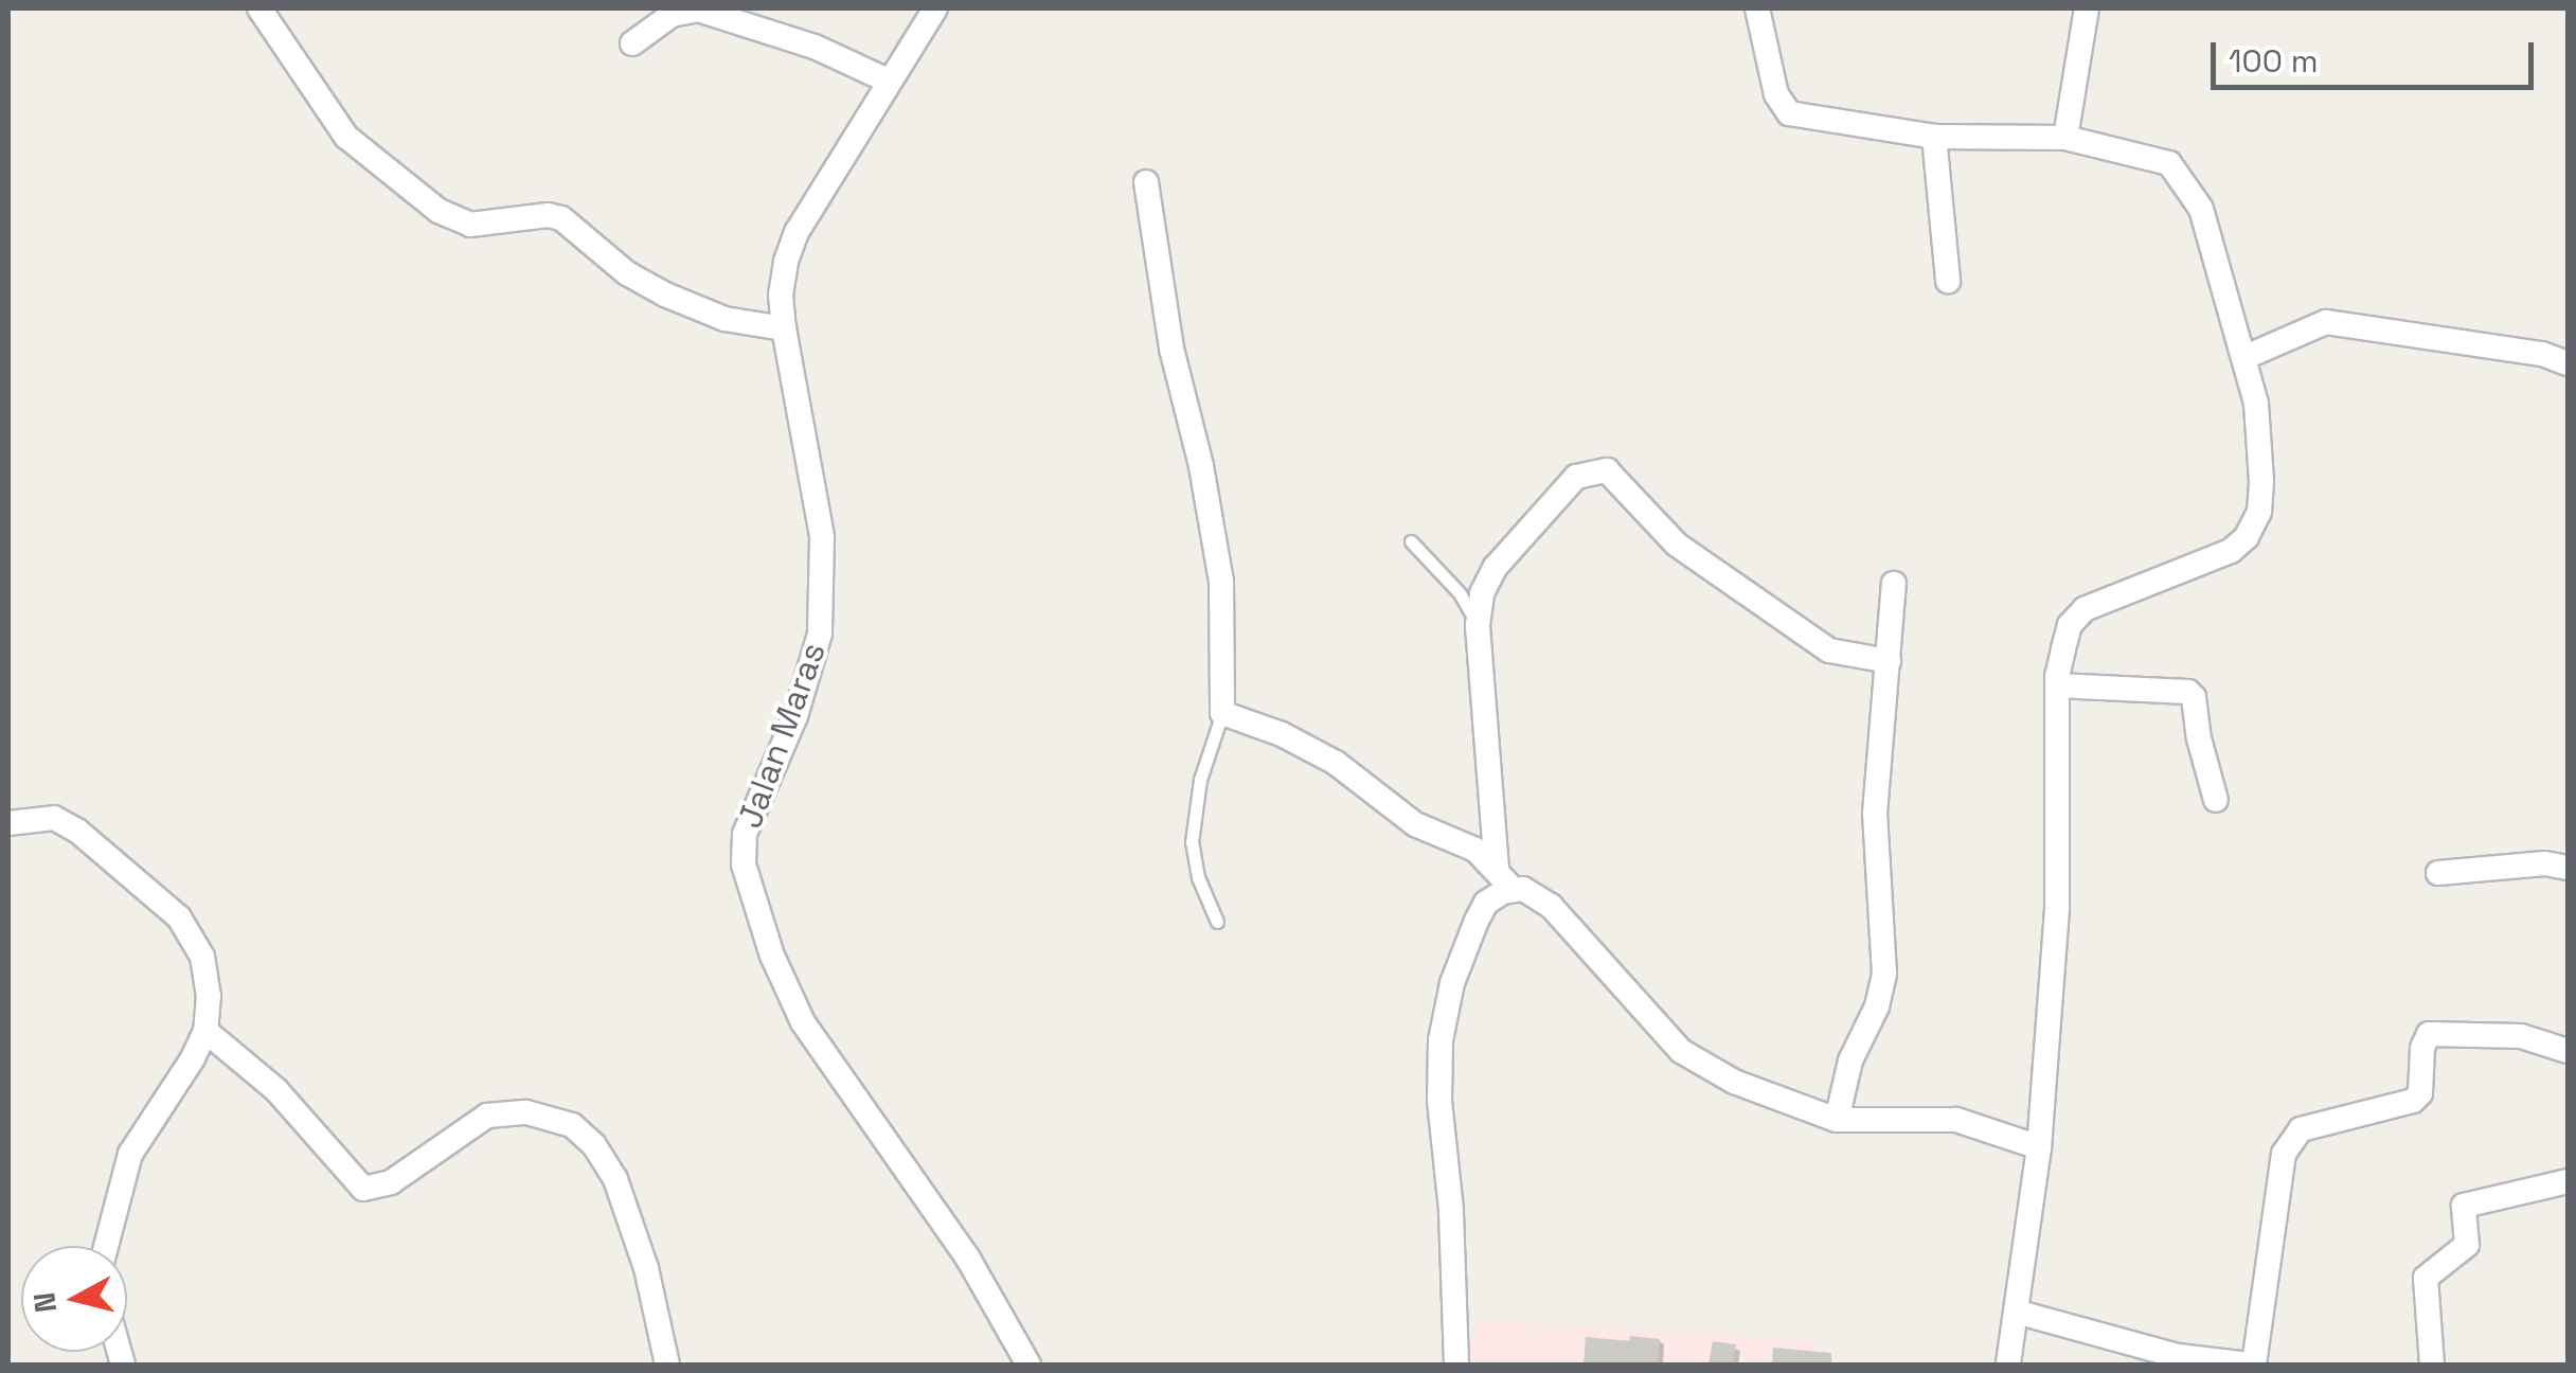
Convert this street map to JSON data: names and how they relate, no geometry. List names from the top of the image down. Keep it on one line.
{"streets":{"street":["Jalan Maras"]},"scale_bar":"100 m","north":"left"}
